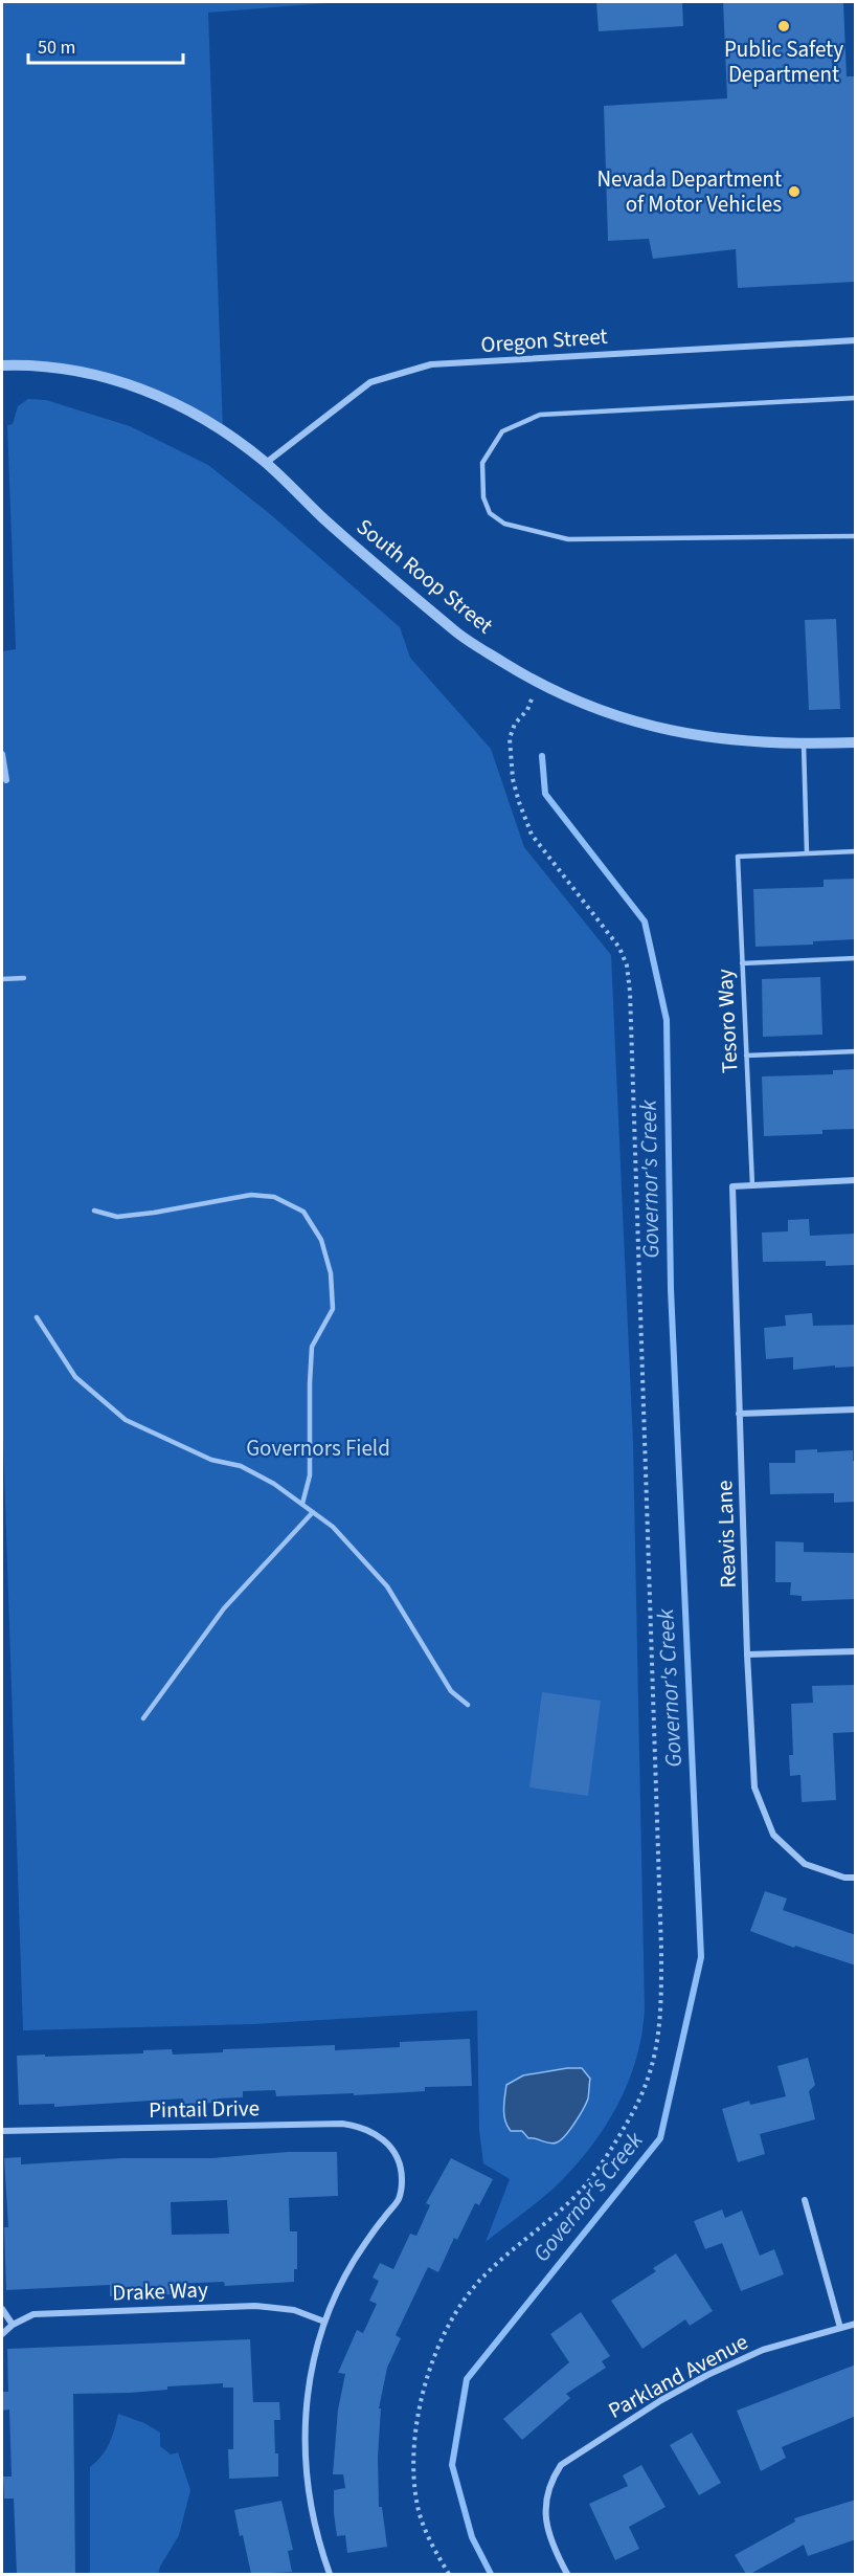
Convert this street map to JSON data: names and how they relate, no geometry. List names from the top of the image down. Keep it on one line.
{"streets":{"street":["Oregon Street","South Roop Street","Reavis Lane","Pintail Drive","Drake Way","Parkland Avenue"],"lane":["Tesoro Way"]},"crossings":[["Oregon Street","South Roop Street"],["Tesoro Way","Reavis Lane"],["Pintail Drive","Drake Way"]],"water":["Governor's Creek"],"parks":["Governors Field"],"places":["Public Safety Department","Nevada Department of Motor Vehicles"],"scale_bar":"50 m"}
